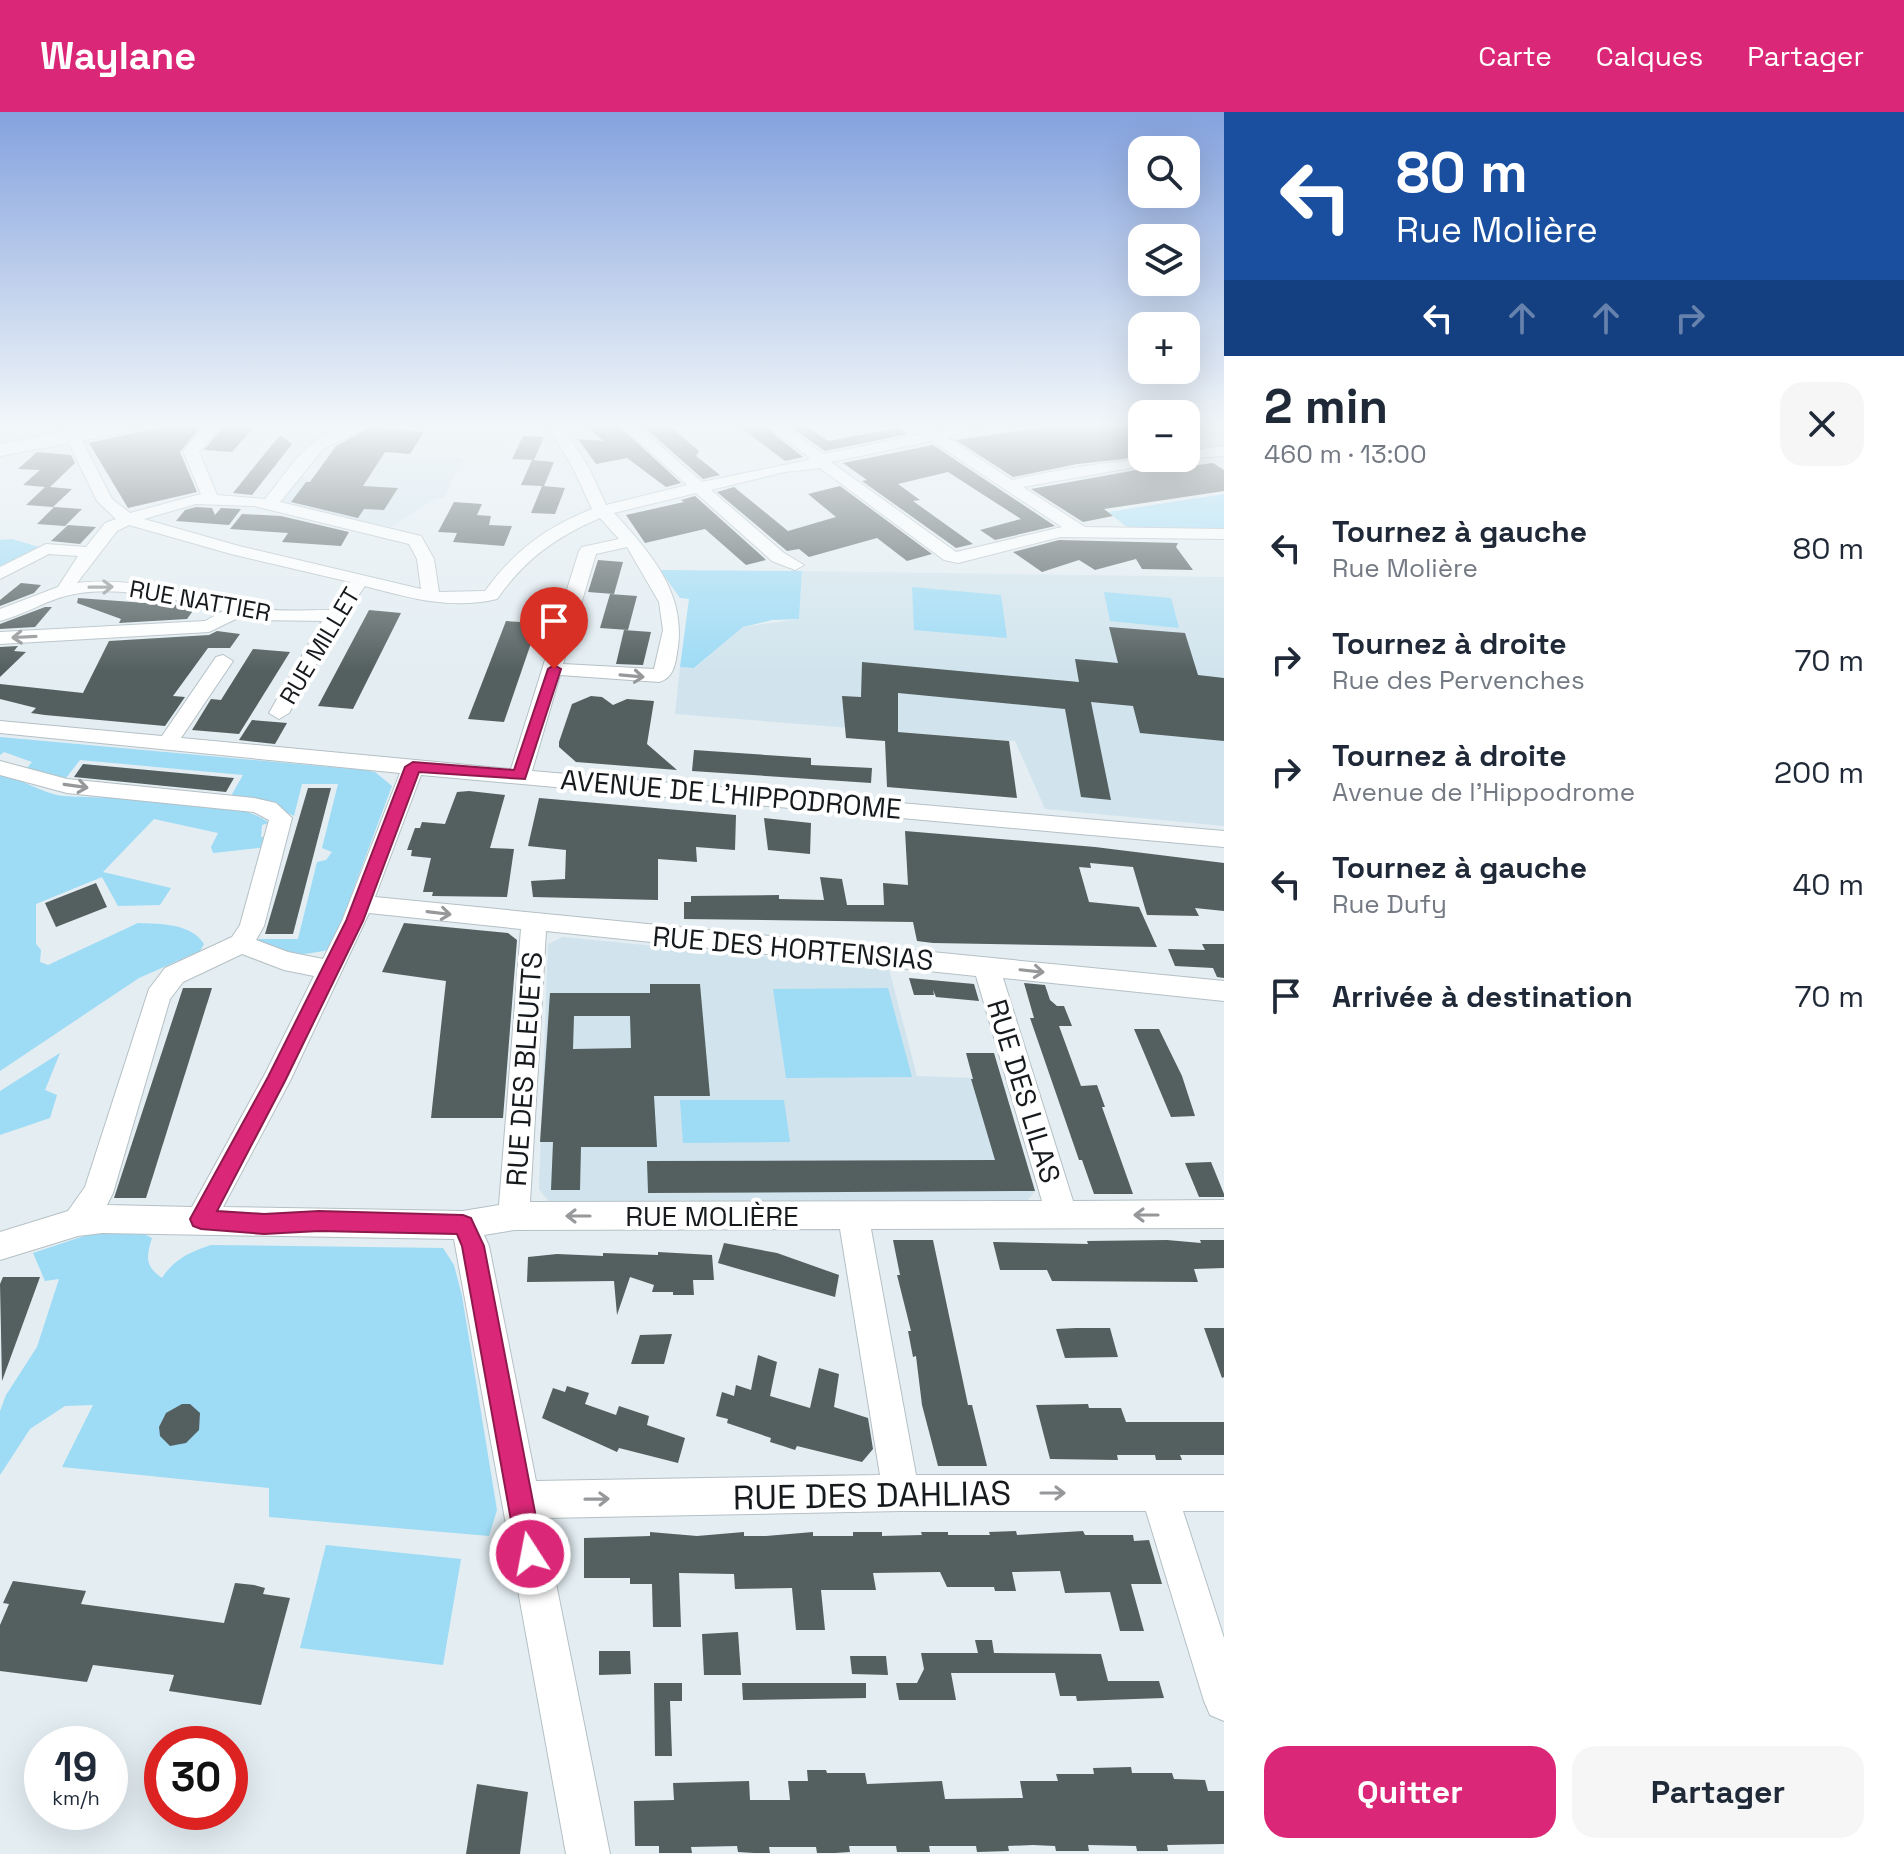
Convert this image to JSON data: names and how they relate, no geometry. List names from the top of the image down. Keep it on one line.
{"streets":{"street":["RUE NATTIER","RUE MILLET","AVENUE DE L'HIPPODROME","RUE DES HORTENSIAS","RUE DES BLEUETS","RUE DES LILAS","RUE MOLIÈRE","RUE DES DAHLIAS"]},"crossings":[["RUE NATTIER","RUE MILLET"],["RUE DES HORTENSIAS","RUE DES BLEUETS"],["RUE DES HORTENSIAS","RUE DES LILAS"],["RUE DES BLEUETS","RUE MOLIÈRE"],["RUE DES LILAS","RUE MOLIÈRE"]],"one_way":["RUE DES HORTENSIAS","RUE MOLIÈRE","RUE DES DAHLIAS"],"page":{"header":"Waylane","nav":["Carte","Calques","Partager"],"turn":["80 m","Rue Molière"],"map_buttons":["+","−"],"heading":["2 min","460 m · 13:00"],"list":[{"name":"Tournez à gauche","note":"Rue Molière","value":"80 m"},{"name":"Tournez à droite","note":"Rue des Pervenches","value":"70 m"},{"name":"Tournez à droite","note":"Avenue de l'Hippodrome","value":"200 m"},{"name":"Tournez à gauche","note":"Rue Dufy","value":"40 m"},{"name":"Arrivée à destination","value":"70 m"}],"speed":"19 km/h","limit":"30","buttons":["Quitter","Partager"]}}
